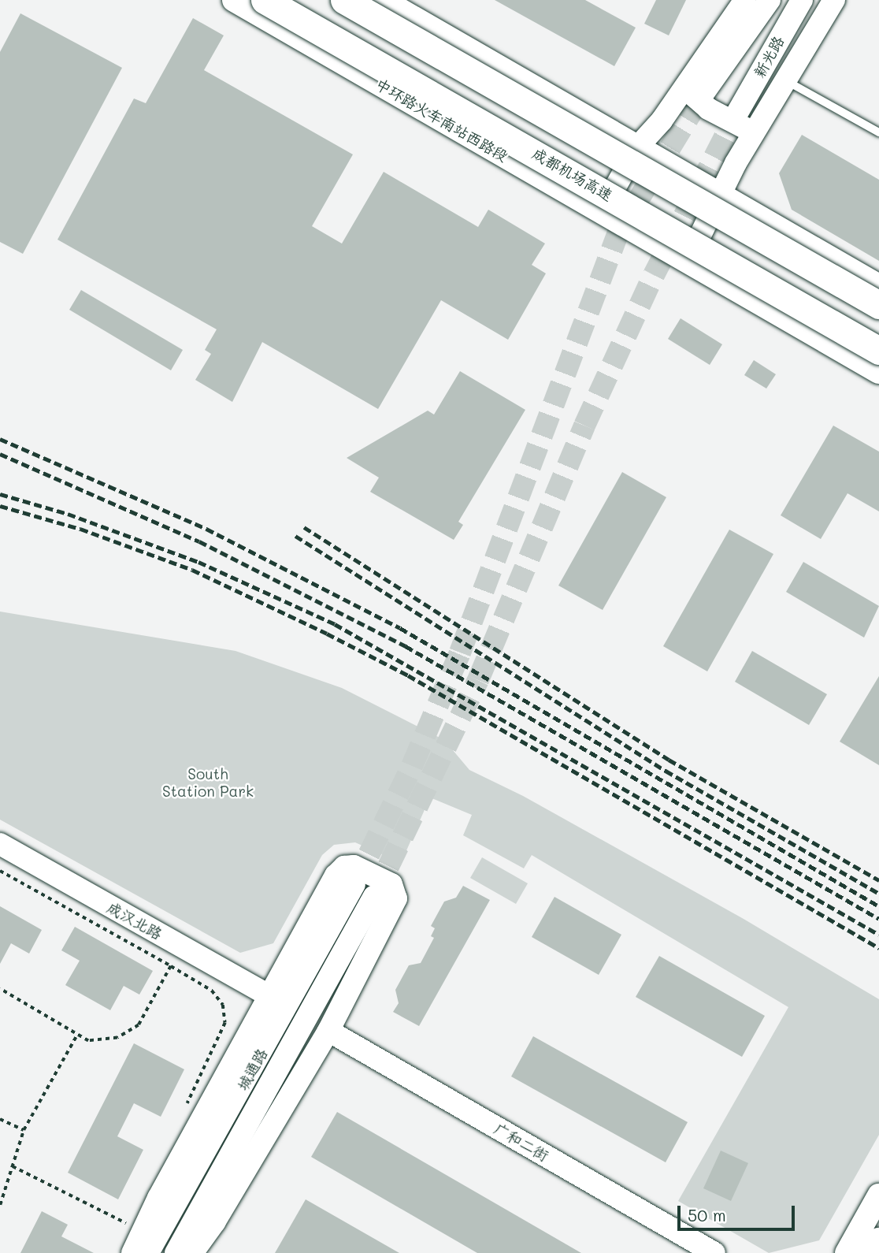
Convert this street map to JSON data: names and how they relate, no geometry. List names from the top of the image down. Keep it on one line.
{"streets":{"highway":["成都机场高速"],"main road":["新光路","中环路火车南站西路段","成汉北路","城通路","广和二街"]},"parks":["South Station Park"],"scale_bar":"50 m"}
